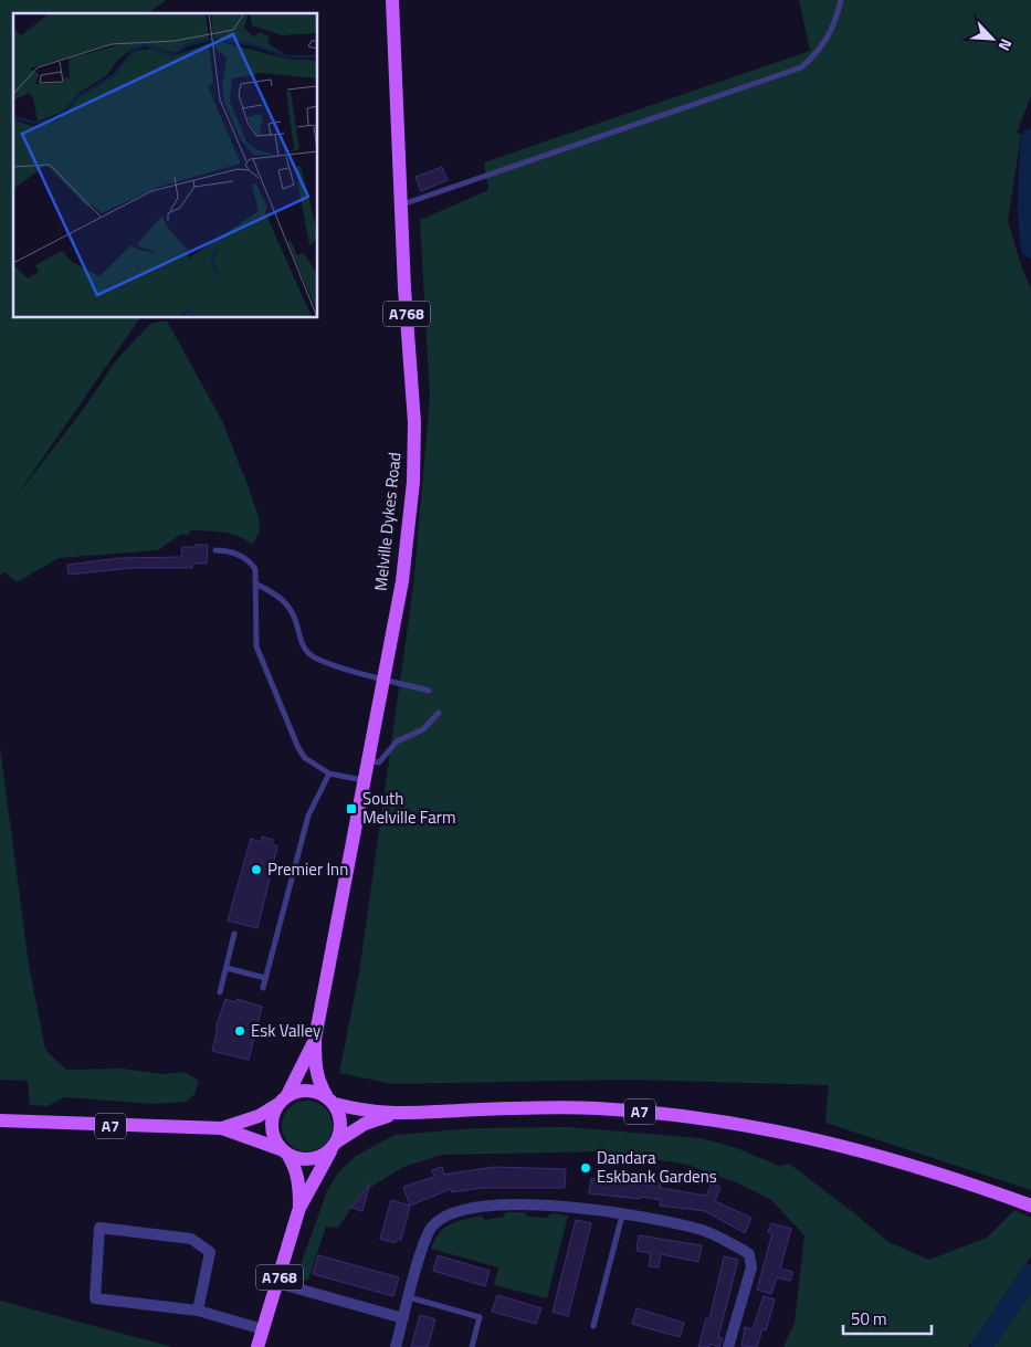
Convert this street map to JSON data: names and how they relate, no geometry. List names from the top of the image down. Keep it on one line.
{"streets":{"main road":["A768","Melville Dykes Road","A7"]},"crossings":[["A768","Melville Dykes Road"],["A768","A7"],["Melville Dykes Road","A7"]],"places":{"transit":["South Melville Farm"],"other":["Premier Inn","Esk Valley","Dandara Eskbank Gardens"]},"scale_bar":"50 m","north":"bottom right"}
